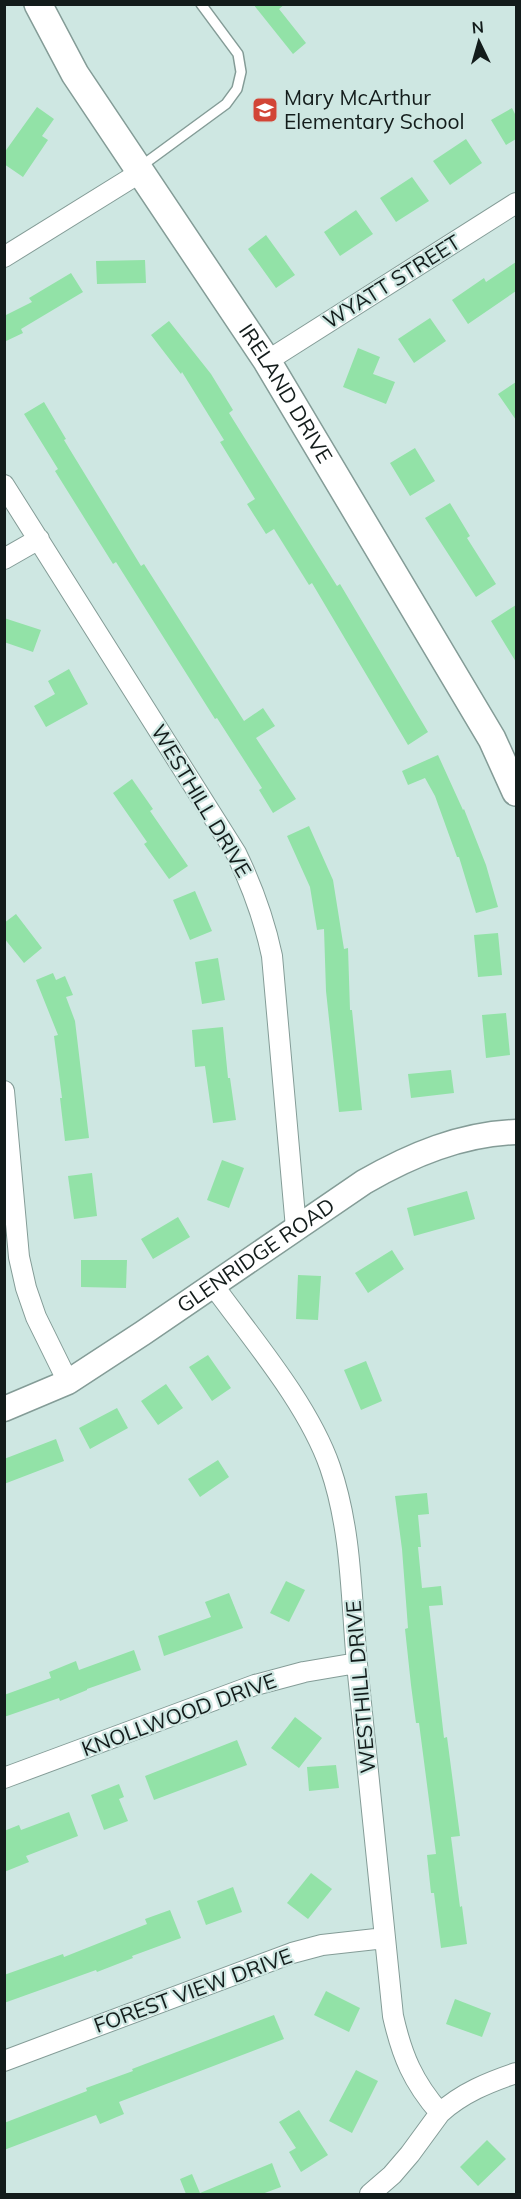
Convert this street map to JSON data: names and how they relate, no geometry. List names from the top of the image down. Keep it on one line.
{"streets":{"main road":["IRELAND DRIVE"],"street":["WYATT STREET","WESTHILL DRIVE","GLENRIDGE ROAD","KNOLLWOOD DRIVE","FOREST VIEW DRIVE"]},"crossings":[["WYATT STREET","IRELAND DRIVE"],["WESTHILL DRIVE","GLENRIDGE ROAD"],["WESTHILL DRIVE","KNOLLWOOD DRIVE"],["WESTHILL DRIVE","FOREST VIEW DRIVE"]],"places":{"school or university":["Mary McArthur Elementary School"]},"north":"top"}
